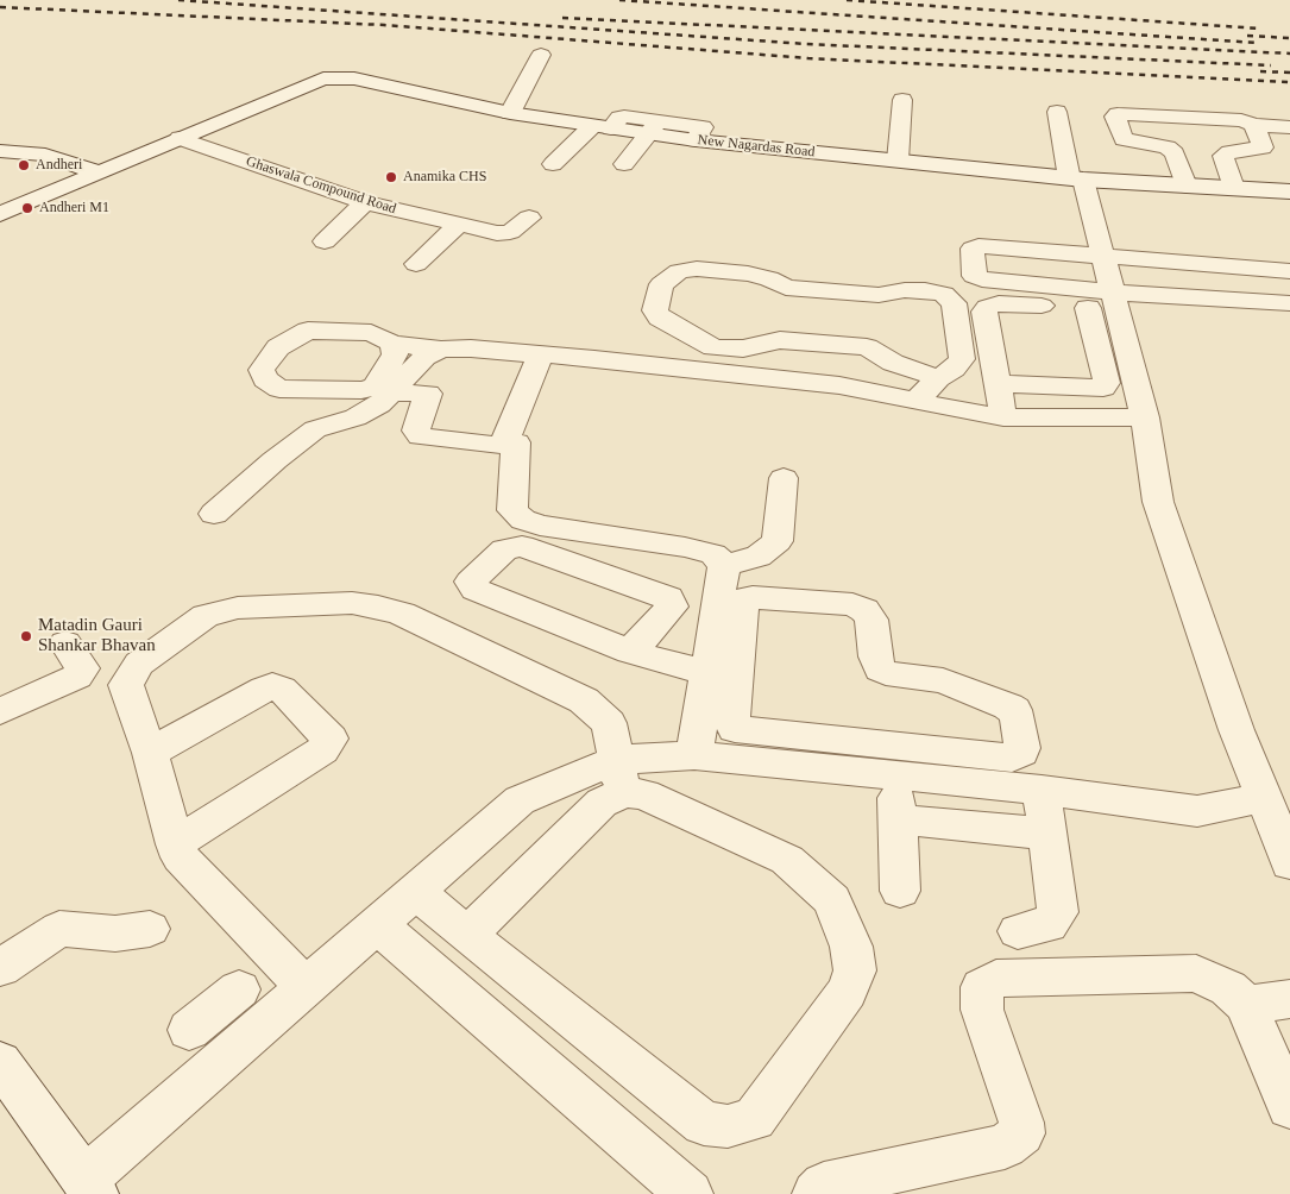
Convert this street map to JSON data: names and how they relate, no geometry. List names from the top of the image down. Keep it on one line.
{"streets":{"street":["New Nagardas Road","Ghaswala Compound Road"]},"crossings":[["New Nagardas Road","Ghaswala Compound Road"]],"places":["Andheri","Anamika CHS","Andheri M1","Matadin Gauri Shankar Bhavan"]}
